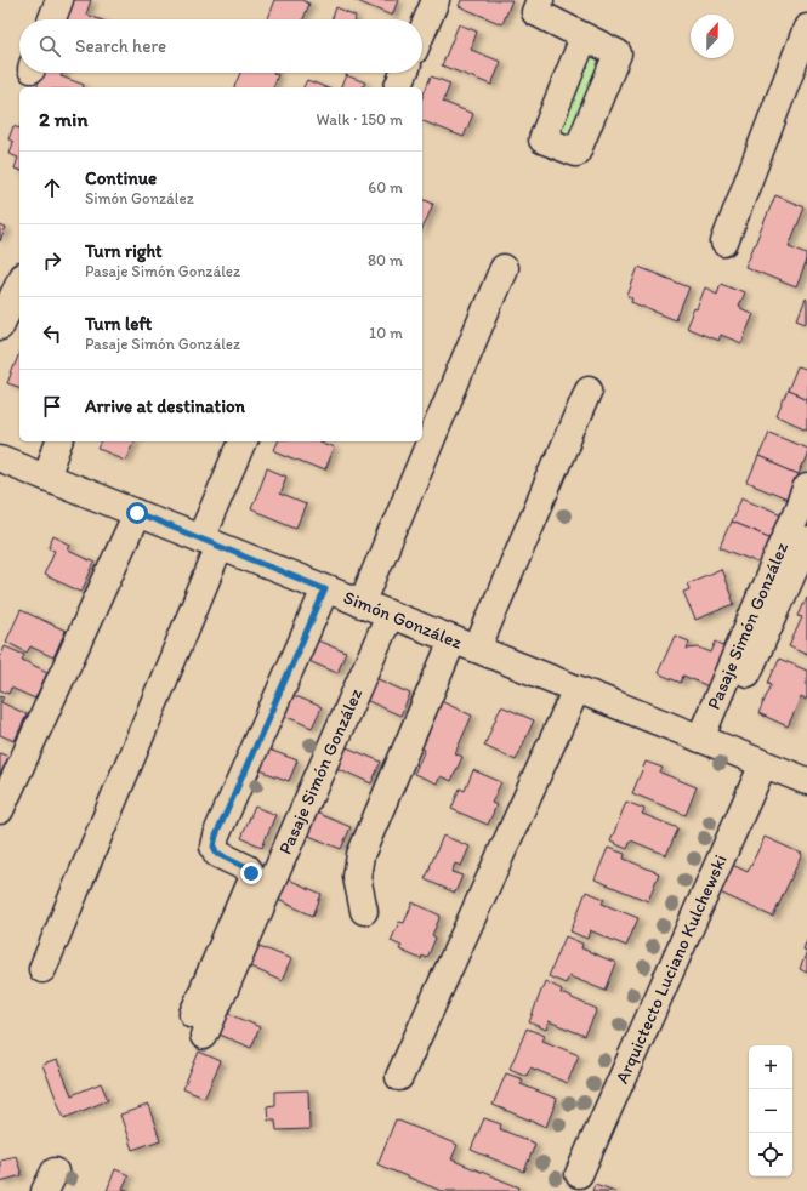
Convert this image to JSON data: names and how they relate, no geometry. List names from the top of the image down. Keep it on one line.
{"streets":{"street":["Simón González","Pasaje Simón González","Arquictecto Luciano Kulchewski"]},"crossings":[["Simón González","Pasaje Simón González"],["Simón González","Arquictecto Luciano Kulchewski"]],"north":"top","page":{"search":"Search here","heading":["2 min","Walk · 150 m"],"list":[["Continue","Simón González","60 m"],["Turn right","Pasaje Simón González","80 m"],["Turn left","Pasaje Simón González","10 m"],"Arrive at destination"],"map_buttons":["+","−"]}}
